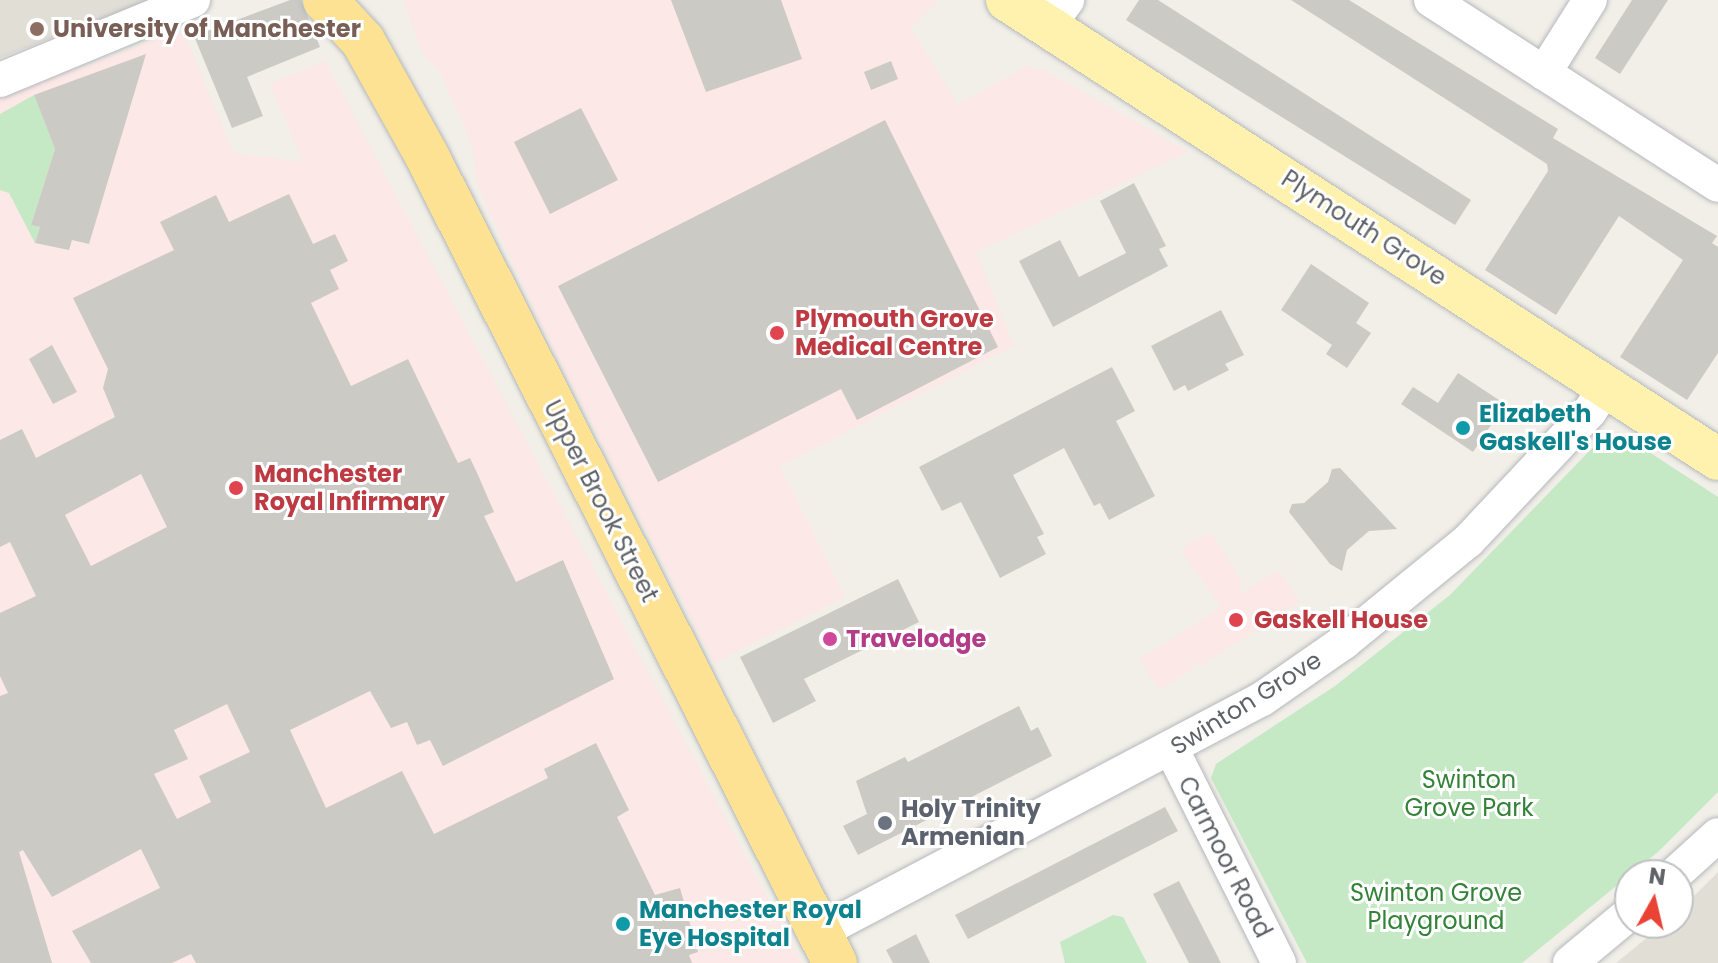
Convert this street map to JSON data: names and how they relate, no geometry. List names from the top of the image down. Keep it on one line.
{"streets":{"highway":["Upper Brook Street"],"main road":["Plymouth Grove"],"street":["Swinton Grove","Carmoor Road"]},"crossings":[["Plymouth Grove","Swinton Grove"],["Upper Brook Street","Swinton Grove"],["Swinton Grove","Carmoor Road"]],"parks":["Swinton Grove Park","Swinton Grove Playground"],"places":["University of Manchester","Plymouth Grove Medical Centre","Elizabeth Gaskell's House","Manchester Royal Infirmary","Gaskell House","Travelodge","Holy Trinity Armenian","Manchester Royal Eye Hospital"],"north":"top"}
